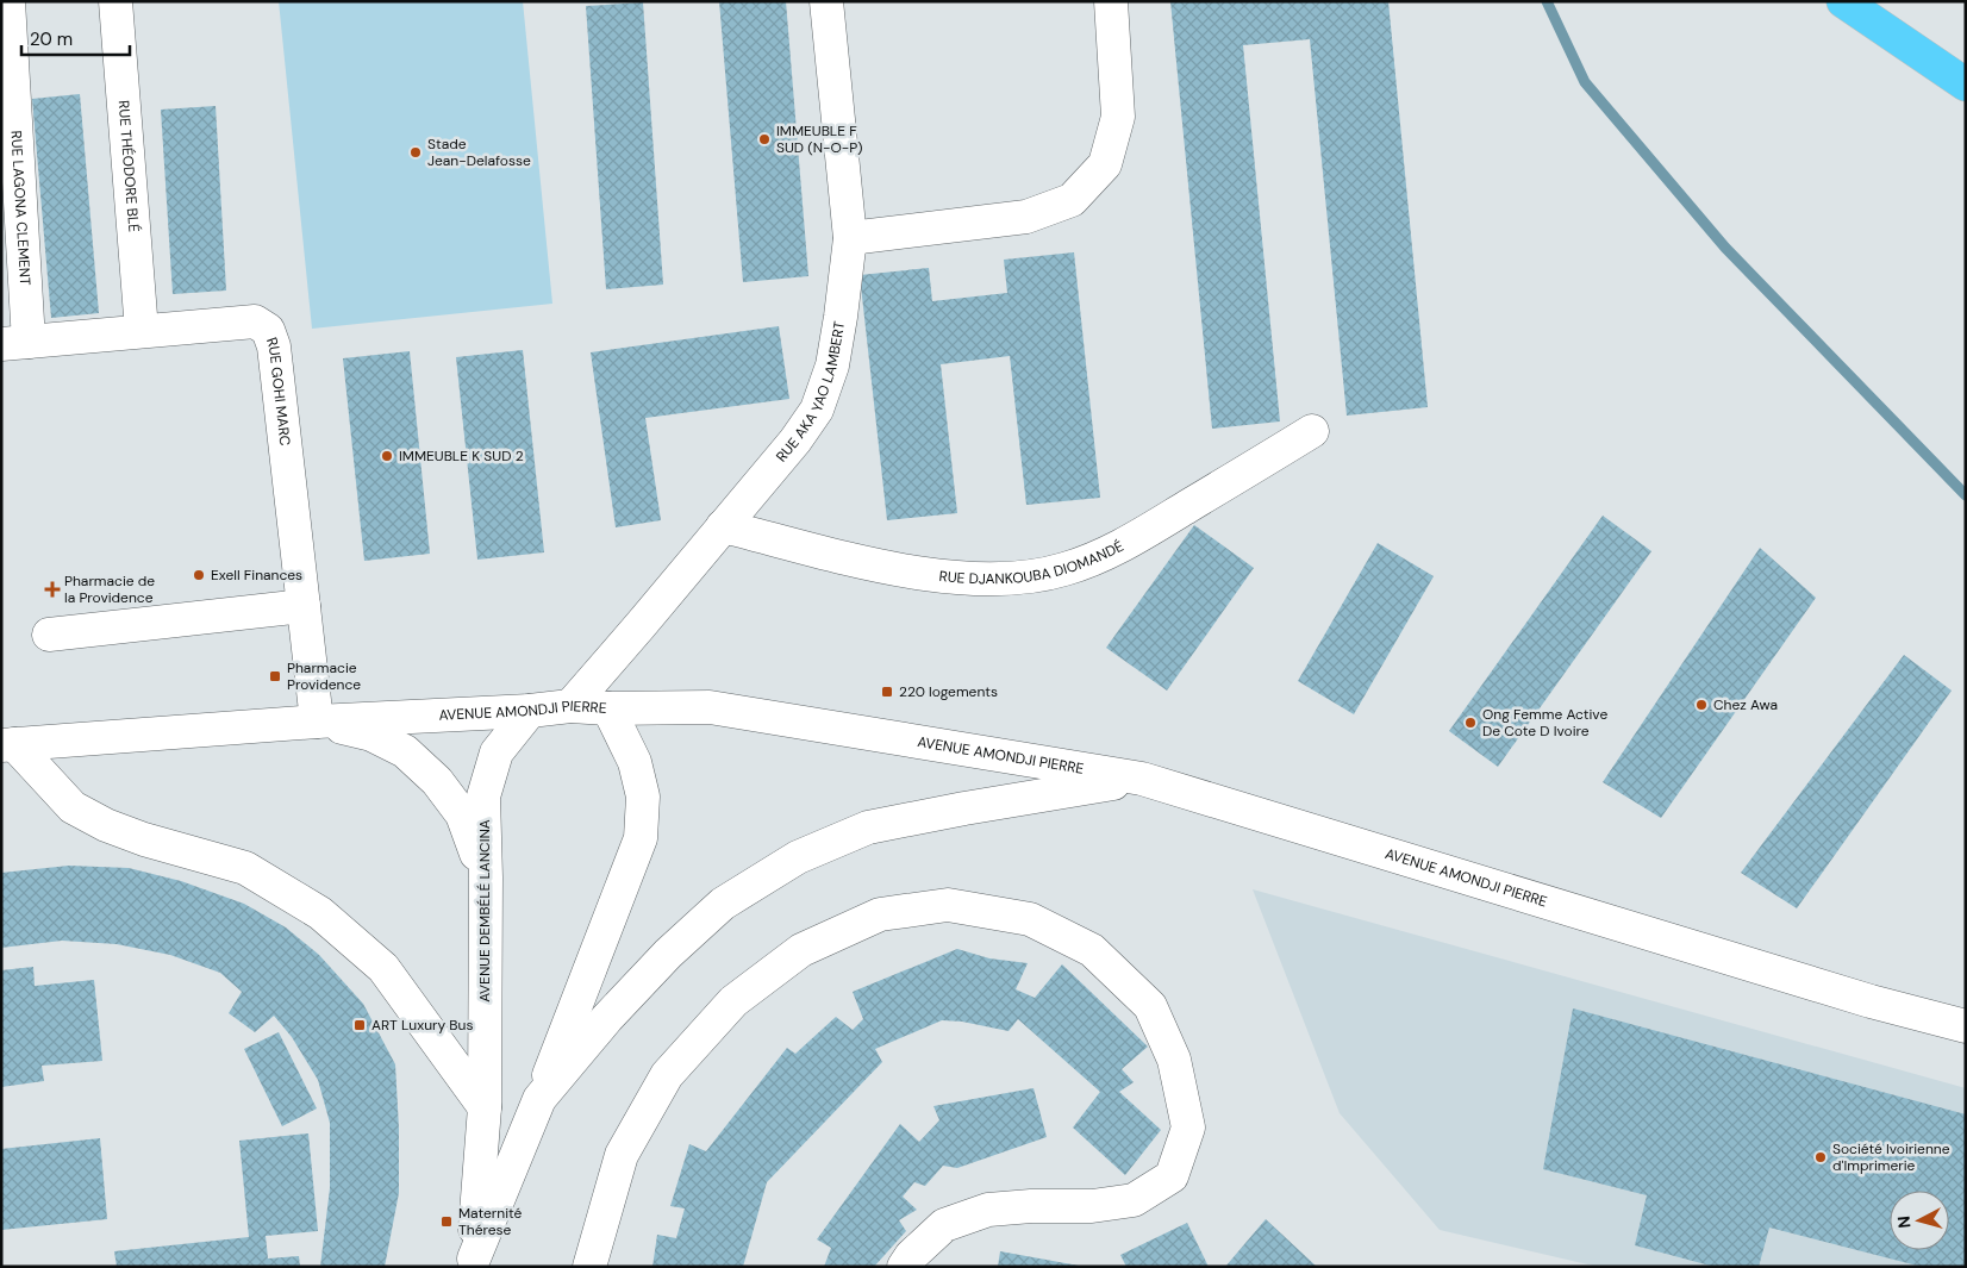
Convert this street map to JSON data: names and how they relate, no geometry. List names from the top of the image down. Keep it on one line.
{"streets":{"street":["RUE THÉODORE BLÉ","RUE LAGONA CLEMENT","RUE AKA YAO LAMBERT","RUE GOHI MARC","RUE DJANKOUBA DIOMANDÉ","AVENUE AMONDJI PIERRE","AVENUE DEMBÉLÉ LANCINA"]},"crossings":[["RUE THÉODORE BLÉ","RUE GOHI MARC"],["RUE LAGONA CLEMENT","RUE GOHI MARC"],["RUE AKA YAO LAMBERT","RUE DJANKOUBA DIOMANDÉ"],["RUE AKA YAO LAMBERT","AVENUE AMONDJI PIERRE"],["RUE GOHI MARC","AVENUE AMONDJI PIERRE"],["AVENUE AMONDJI PIERRE","AVENUE DEMBÉLÉ LANCINA"]],"places":{"other":["IMMEUBLE F SUD (N-O-P)","Stade Jean-Delafosse","IMMEUBLE K SUD 2","Exell Finances","Chez Awa","Ong Femme Active De Cote D Ivoire","Société Ivoirienne d'Imprimerie"],"health":["Pharmacie de la Providence"],"transit":["Pharmacie Providence","220 logements","ART Luxury Bus","Maternité Thérese"]},"scale_bar":"20 m","north":"left"}
